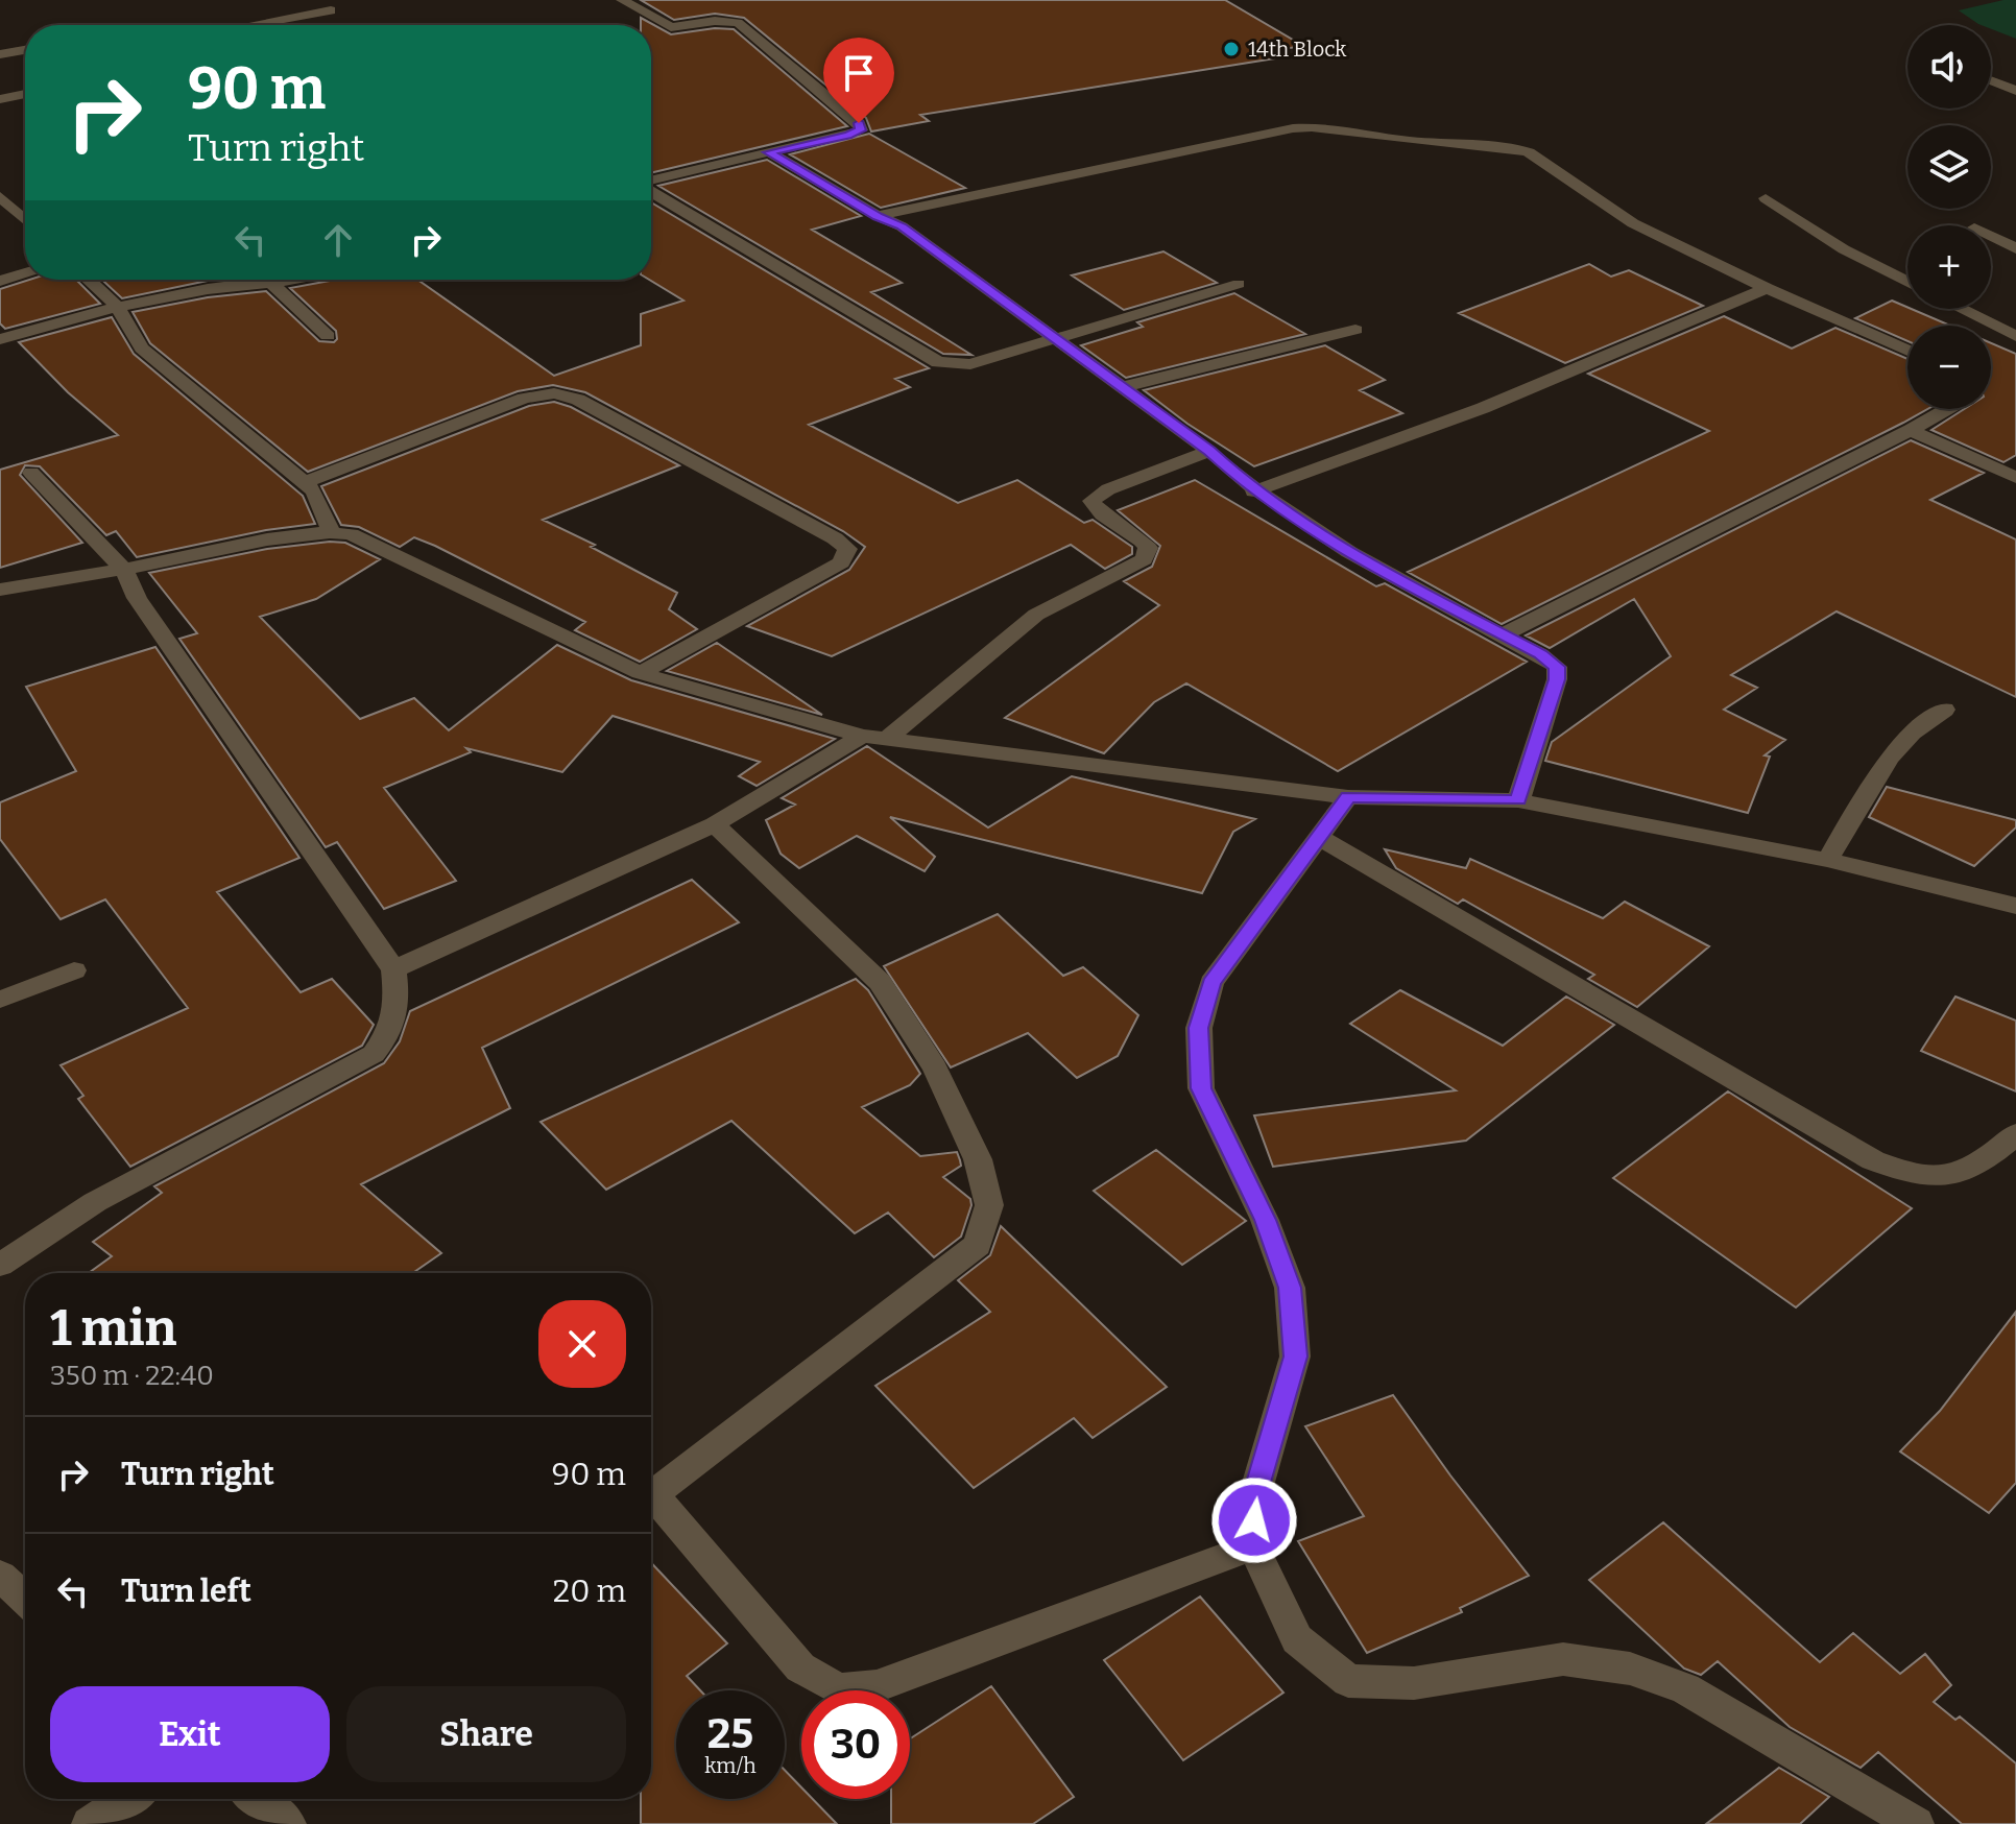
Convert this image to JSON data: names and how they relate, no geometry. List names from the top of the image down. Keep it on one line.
{"places":["14th Block"],"page":{"map_buttons":["+","−"],"turn":["90 m","Turn right"],"heading":["1 min","350 m · 22:40"],"list":[{"name":"Turn right","value":"90 m"},{"name":"Turn left","value":"20 m"}],"buttons":["Exit","Share"],"speed":"25 km/h","limit":"30"}}
